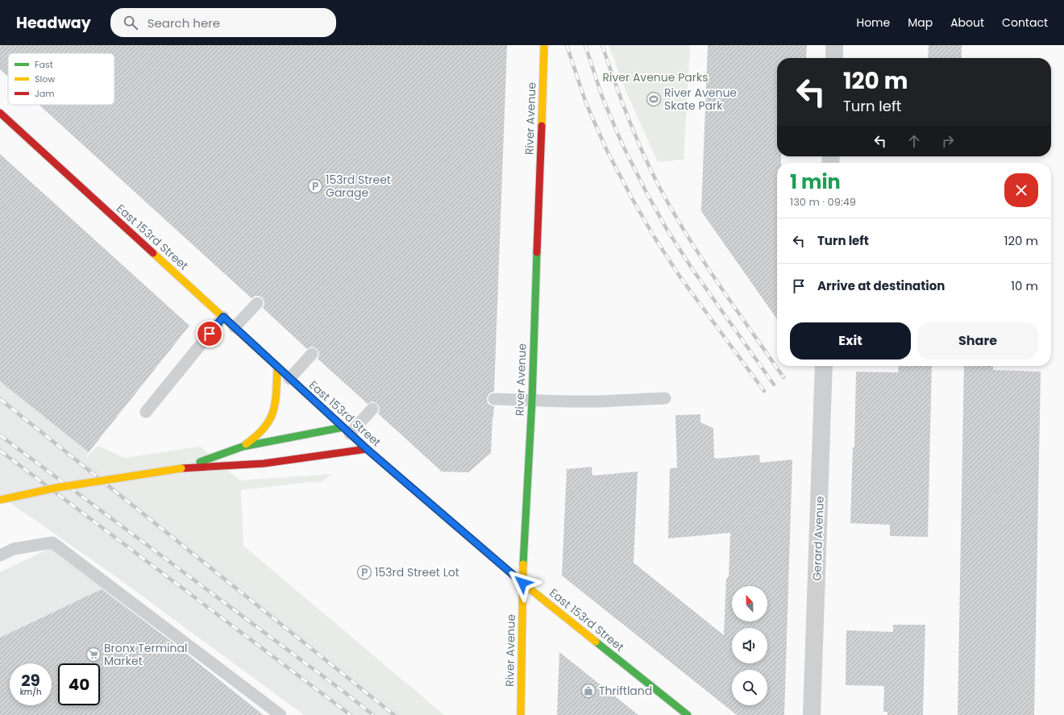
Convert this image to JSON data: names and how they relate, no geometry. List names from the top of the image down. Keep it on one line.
{"streets":{"main road":["River Avenue","East 153rd Street"],"street":["Gerard Avenue"]},"crossings":[["River Avenue","East 153rd Street"]],"parks":["River Avenue Parks"],"places":{"sports":["River Avenue Skate Park"],"parking":["153rd Street Garage","153rd Street Lot"],"supermarket":["Bronx Terminal Market"],"shop":["Thriftland"]},"legend":["Fast","Slow","Jam"],"north":"top","page":{"header":"Headway","search":"Search here","nav":["Home","Map","About","Contact"],"turn":["120 m","Turn left"],"heading":["1 min","130 m · 09:49"],"list":[{"name":"Turn left","value":"120 m"},{"name":"Arrive at destination","value":"10 m"}],"buttons":["Exit","Share"],"speed":"29 km/h","limit":"40"}}
